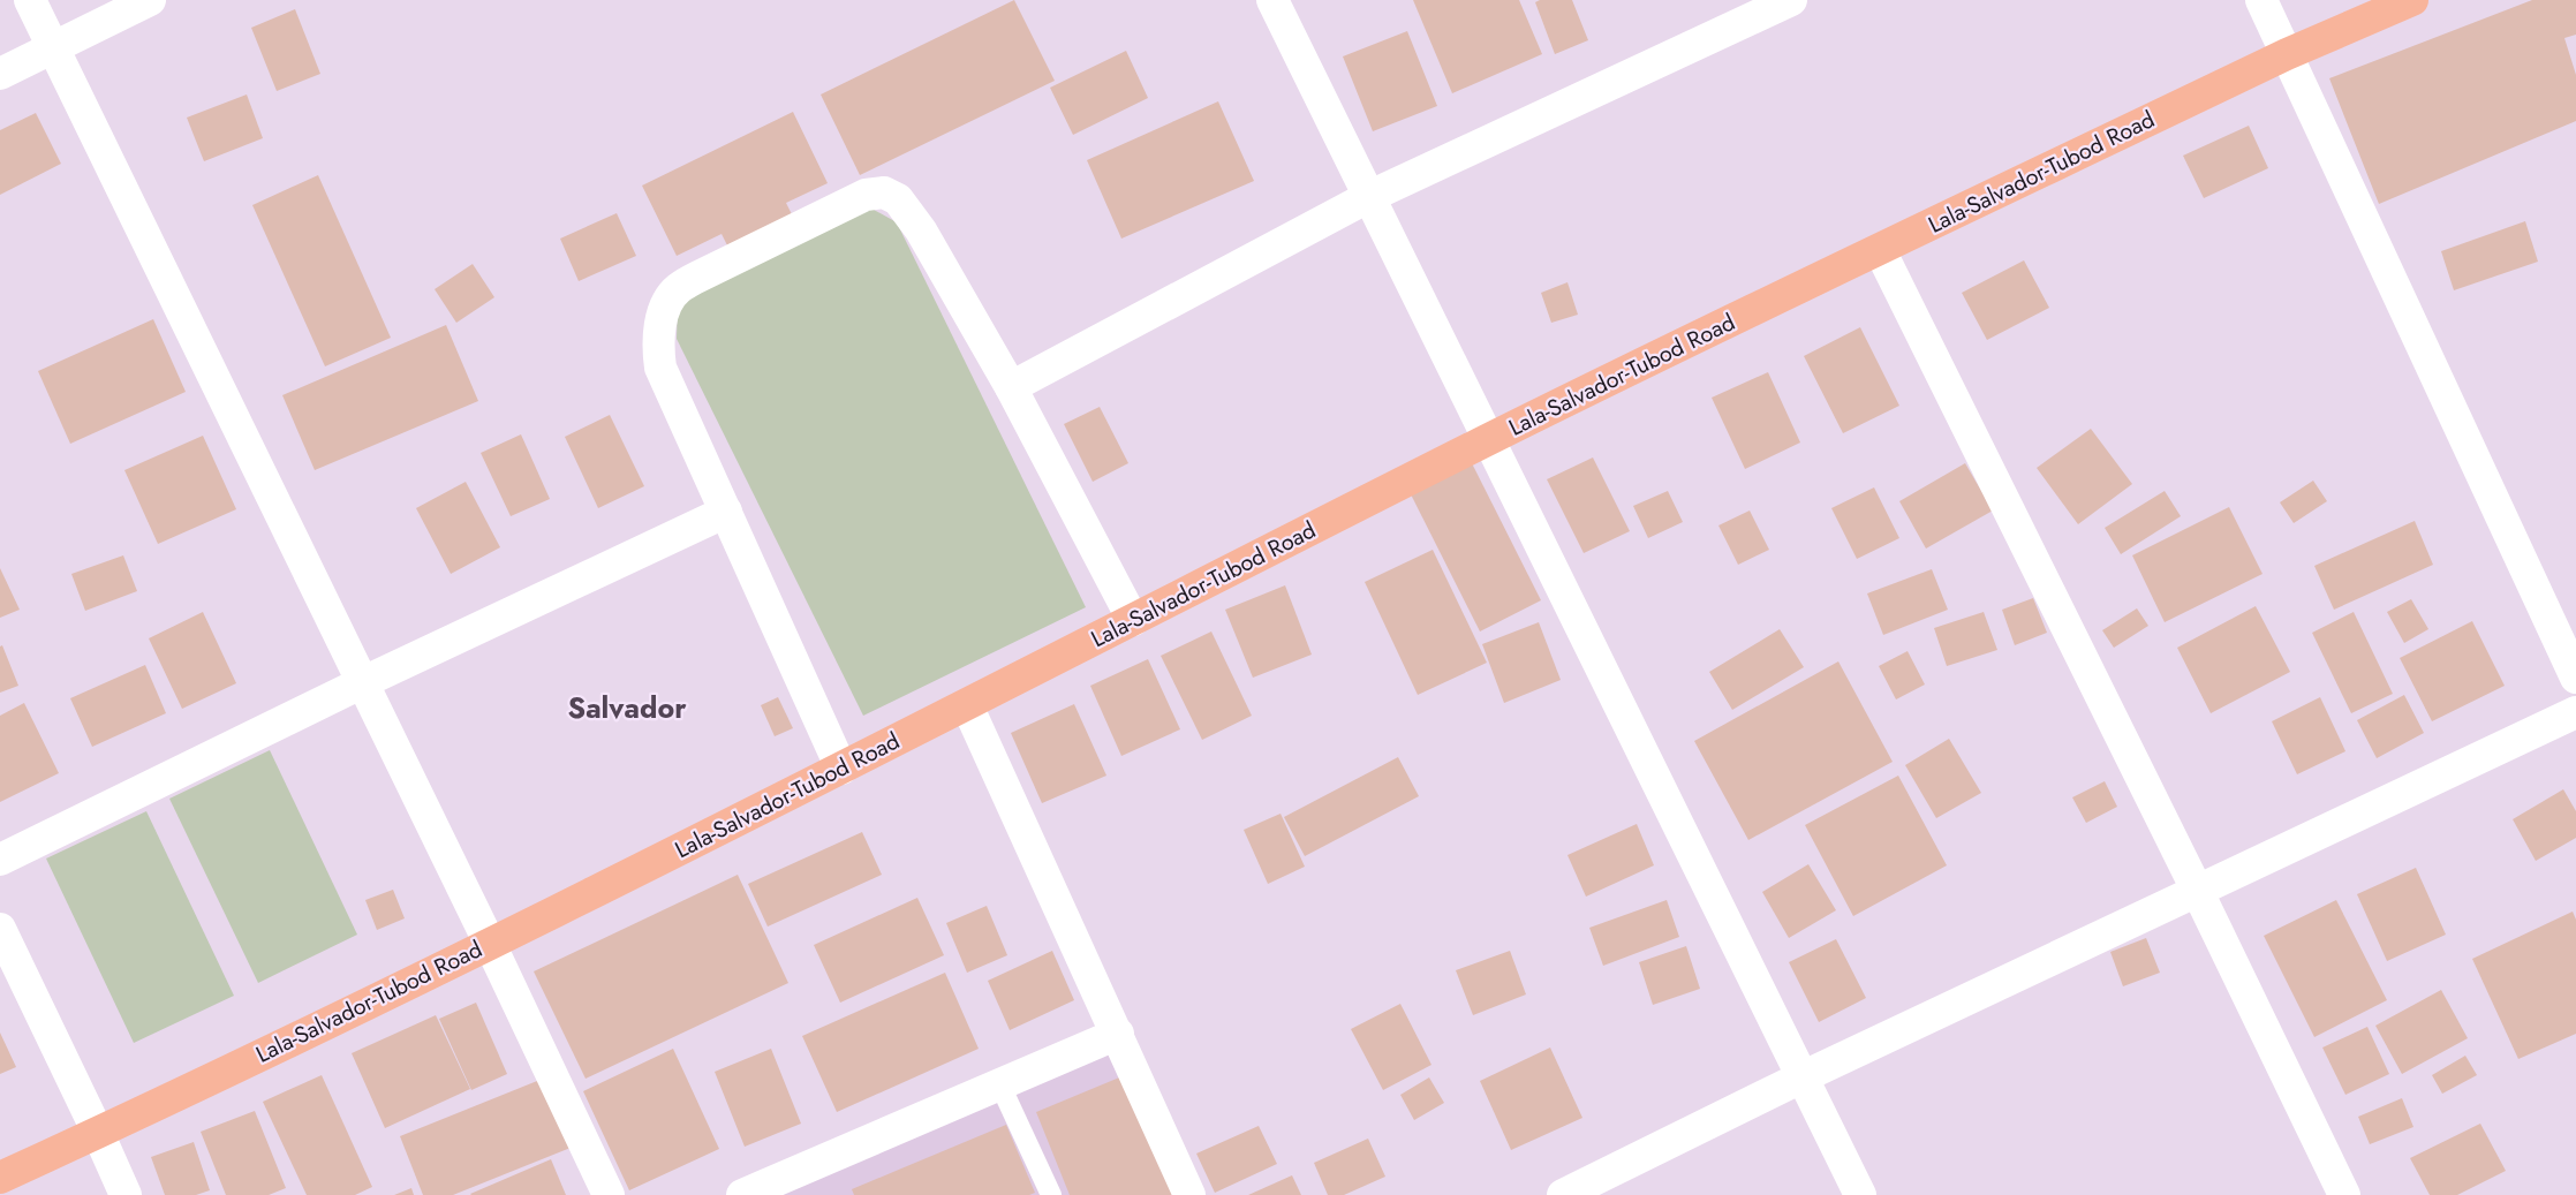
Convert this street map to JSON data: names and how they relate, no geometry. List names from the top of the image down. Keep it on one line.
{"streets":{"main road":["Lala-Salvador-Tubod Road"]},"districts":["Salvador"]}
